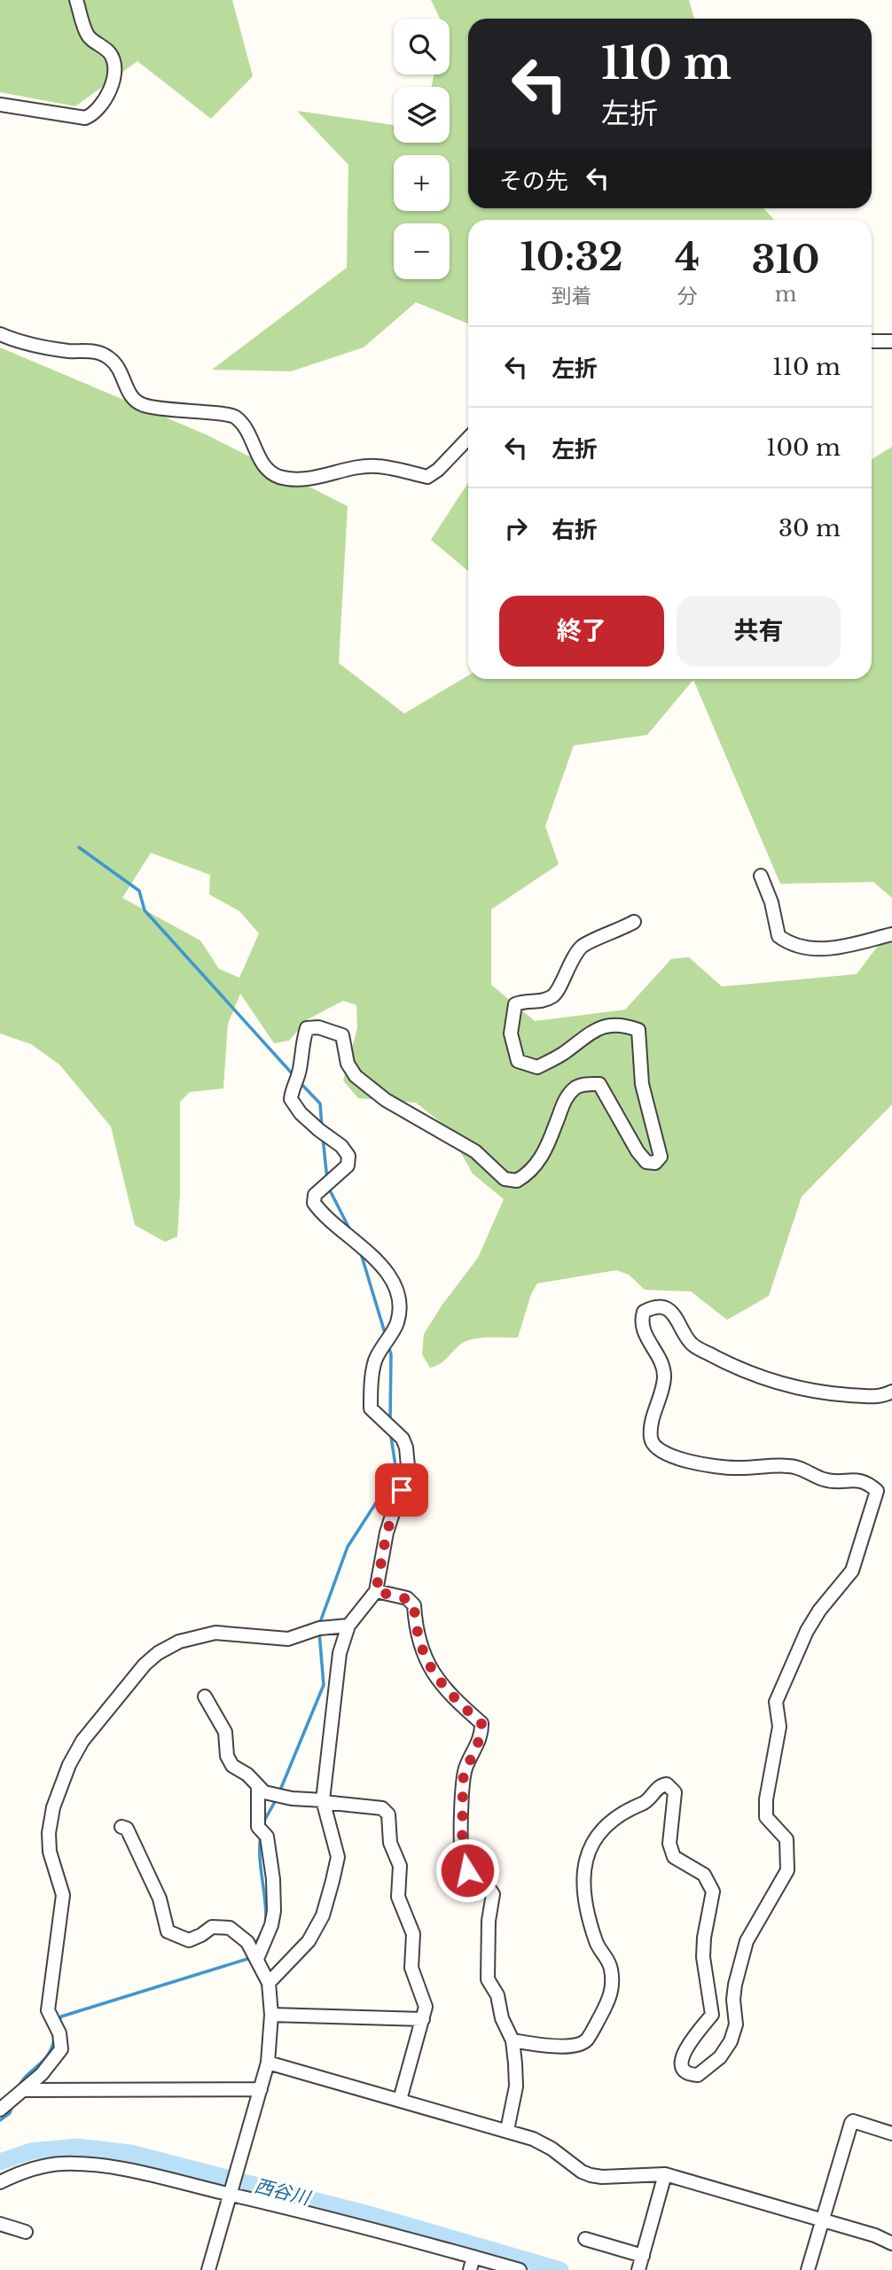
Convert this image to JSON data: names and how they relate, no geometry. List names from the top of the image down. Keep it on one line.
{"water":["西谷川"],"page":{"map_buttons":["+","−"],"turn":["110 m","左折"],"then":"その先","eta":["10:32","到着","4","分","310","m"],"list":[{"name":"左折","value":"110 m"},{"name":"左折","value":"100 m"},{"name":"右折","value":"30 m"}],"buttons":["終了","共有"]}}
